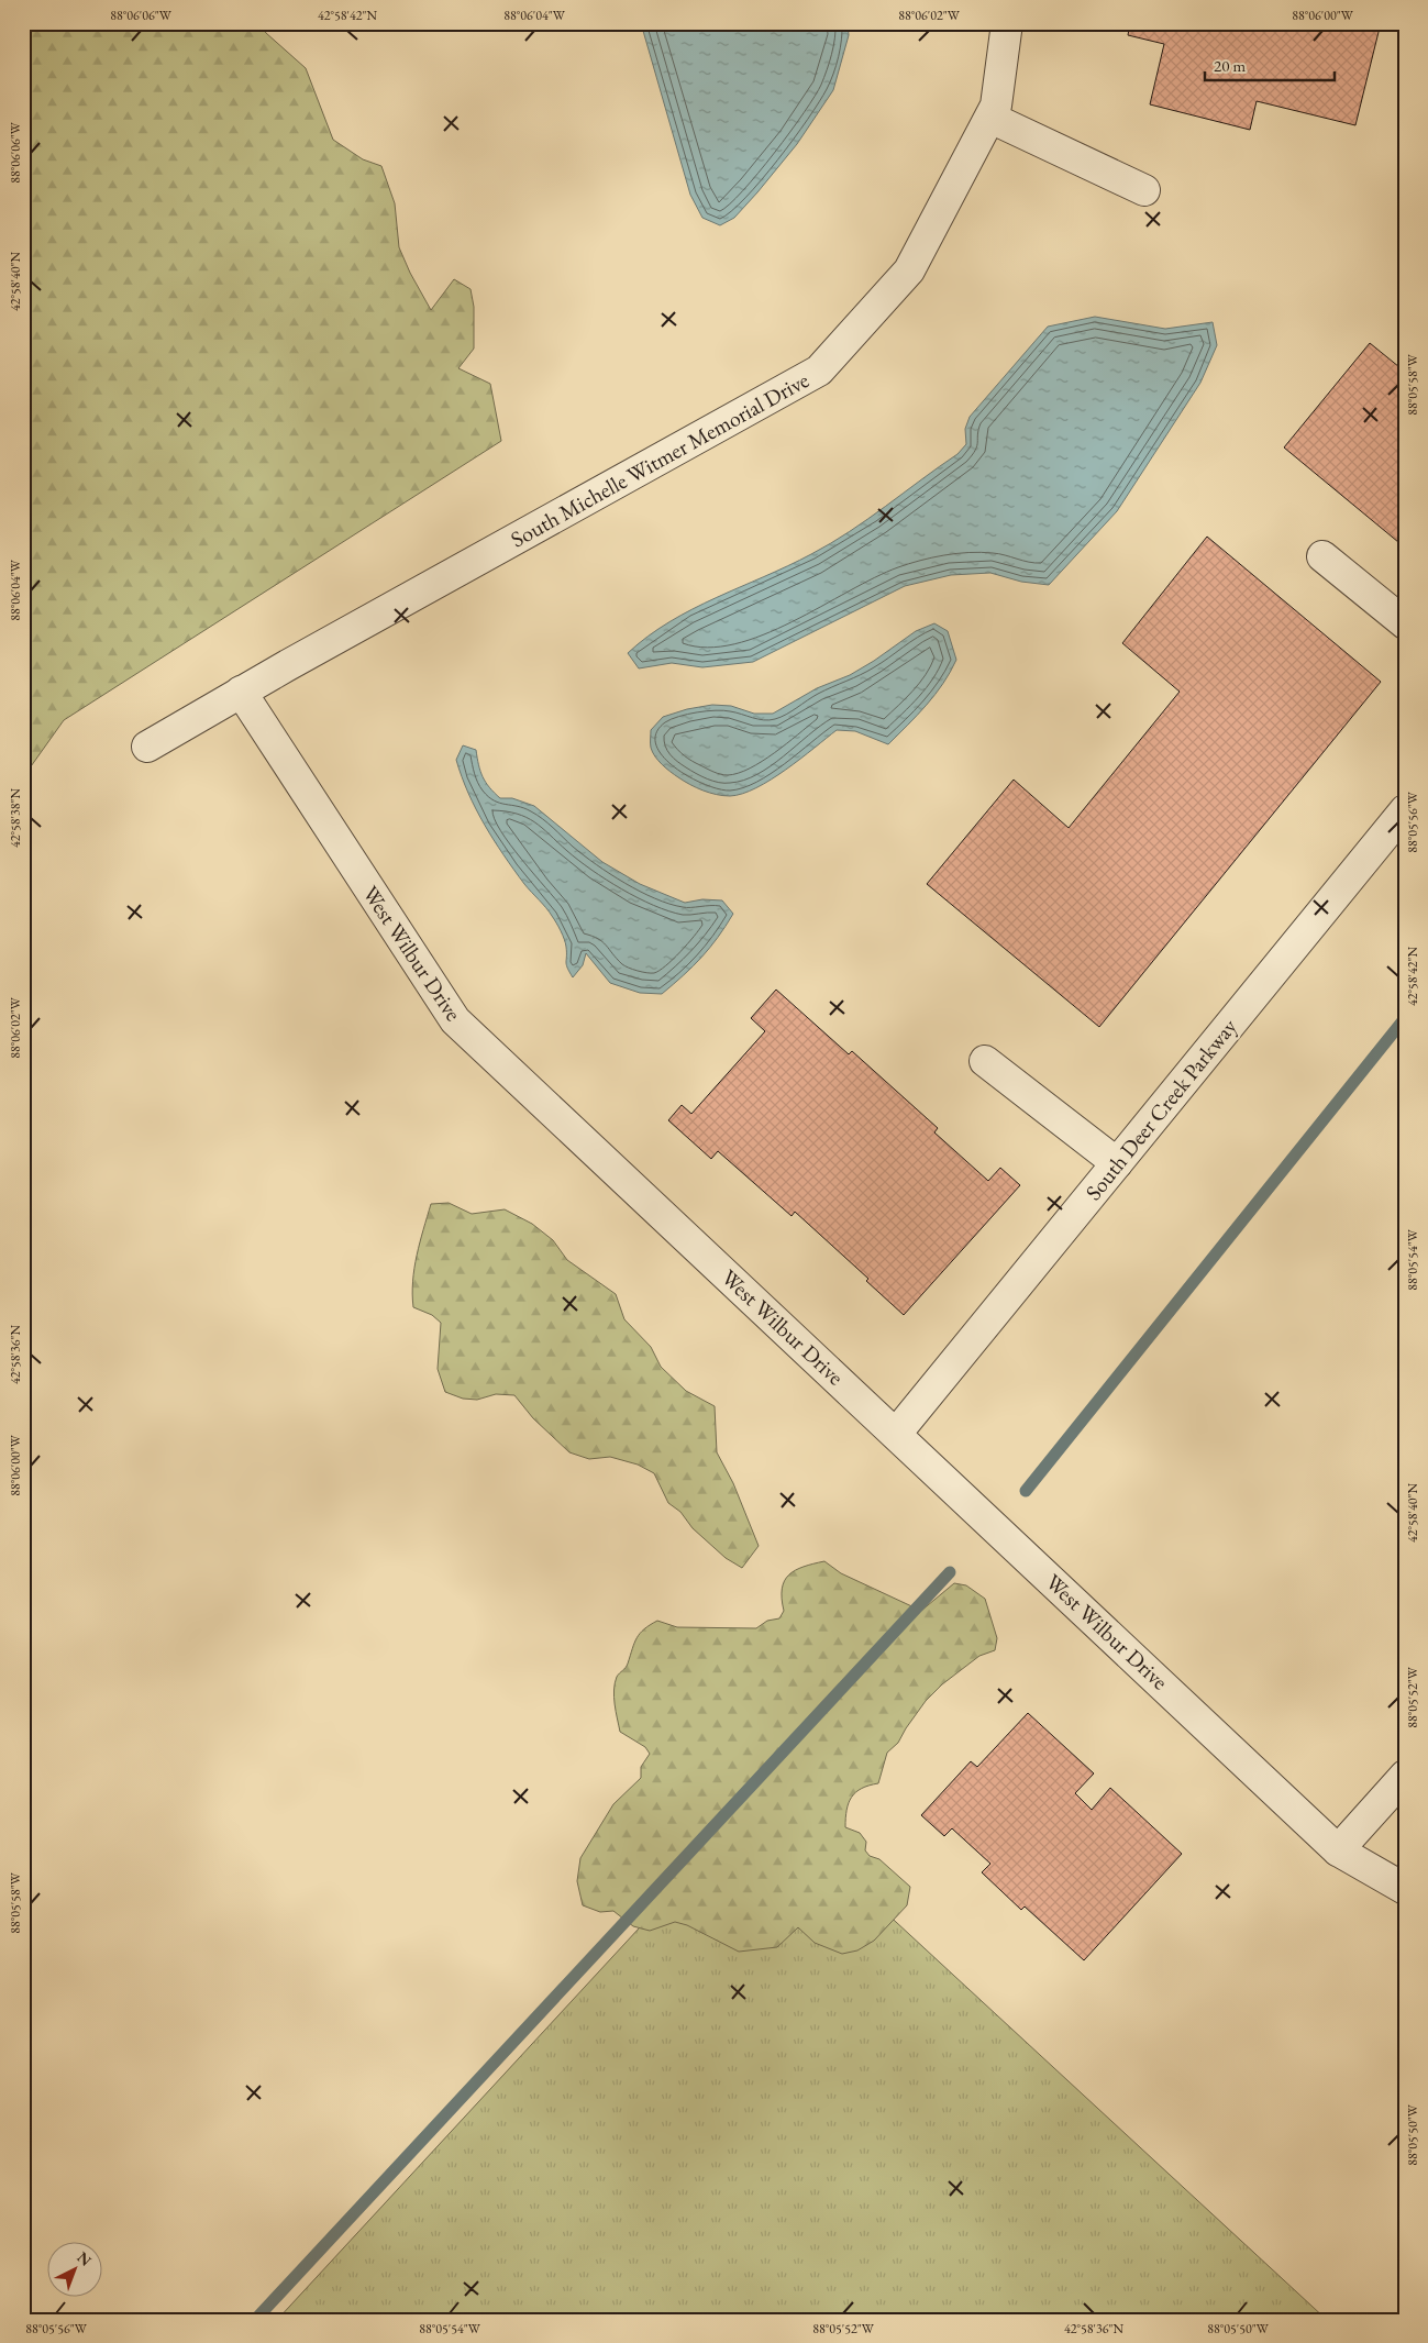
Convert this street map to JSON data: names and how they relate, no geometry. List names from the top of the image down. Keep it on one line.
{"streets":{"street":["South Michelle Witmer Memorial Drive","West Wilbur Drive","South Deer Creek Parkway"]},"crossings":[["South Michelle Witmer Memorial Drive","West Wilbur Drive"],["West Wilbur Drive","South Deer Creek Parkway"]],"scale_bar":"20 m","north":"top right","coordinates":["88°06'06\"W","42°58'42\"N","88°06'04\"W","88°06'02\"W","88°06'00\"W","42°58'40\"N","88°05'58\"W","42°58'38\"N","88°05'56\"W","88°05'54\"W","42°58'36\"N","88°05'52\"W","88°05'50\"W"]}
